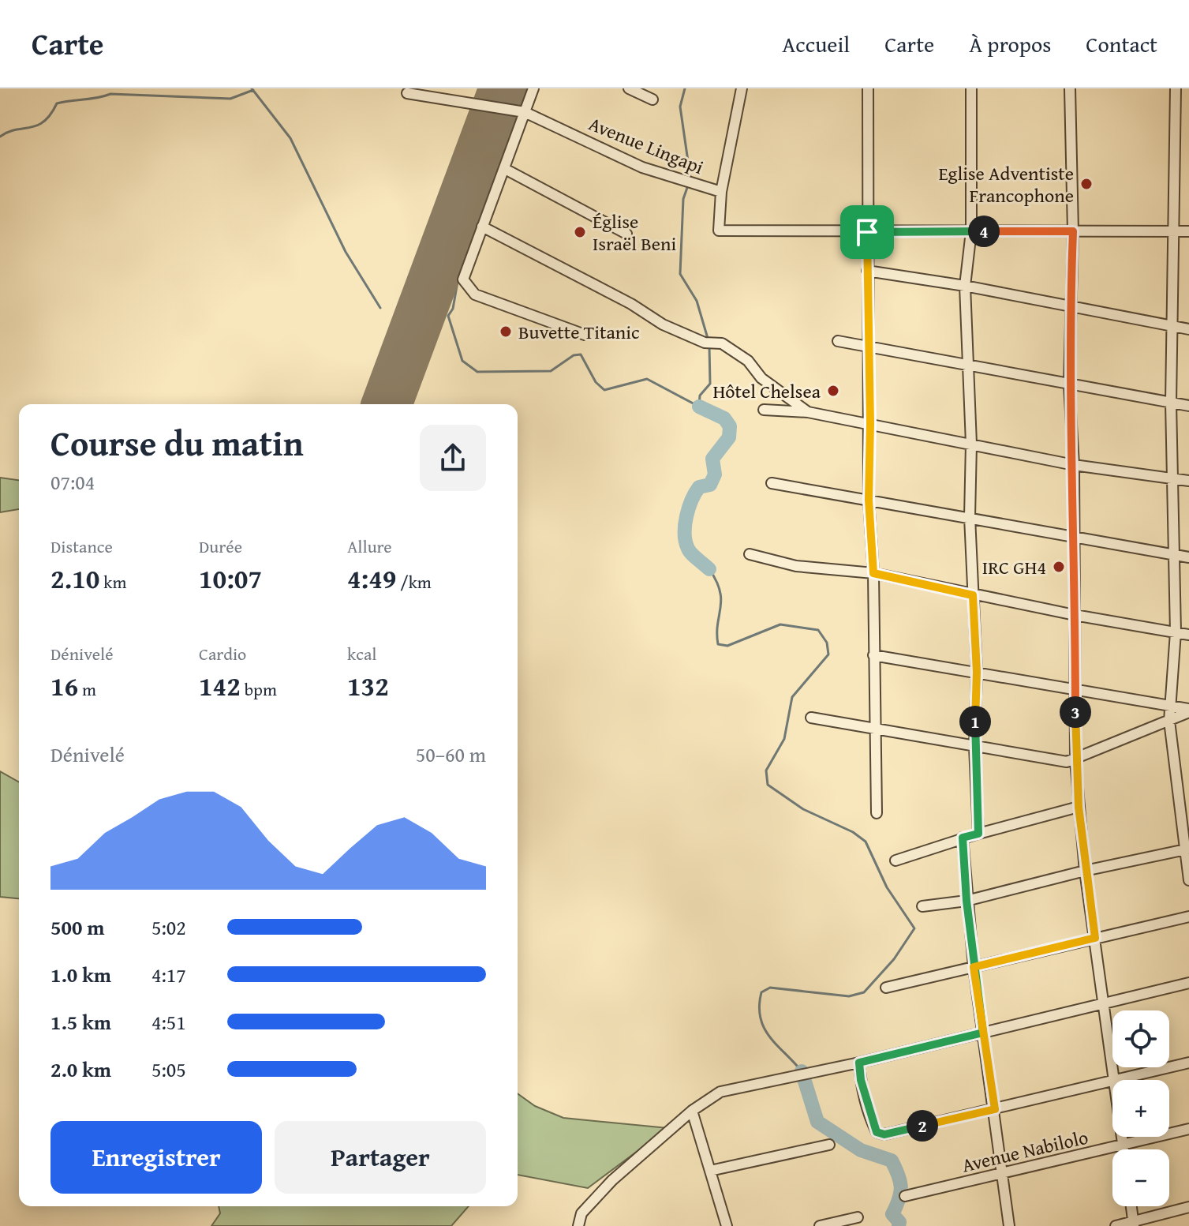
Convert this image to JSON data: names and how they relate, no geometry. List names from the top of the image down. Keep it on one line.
{"streets":{"street":["Avenue Lingapi","Avenue Nabilolo"]},"places":["Eglise Adventiste Francophone","Église Israël Beni","Buvette Titanic","Hôtel Chelsea","IRC GH4"],"page":{"header":"Carte","nav":["Accueil","Carte","À propos","Contact"],"pins":["4","3","1","2"],"heading":["Course du matin","07:04"],"stats":[["Distance","2.10 km"],["Durée","10:07"],["Allure","4:49 /km"],["Dénivelé","16 m"],["Cardio","142 bpm"],["kcal","132"]],"chart":["Dénivelé","50–60 m"],"list":[{"name":"500 m","note":"5:02"},{"name":"1.0 km","note":"4:17"},{"name":"1.5 km","note":"4:51"},{"name":"2.0 km","note":"5:05"}],"map_buttons":["+","−"],"buttons":["Enregistrer","Partager"]}}
